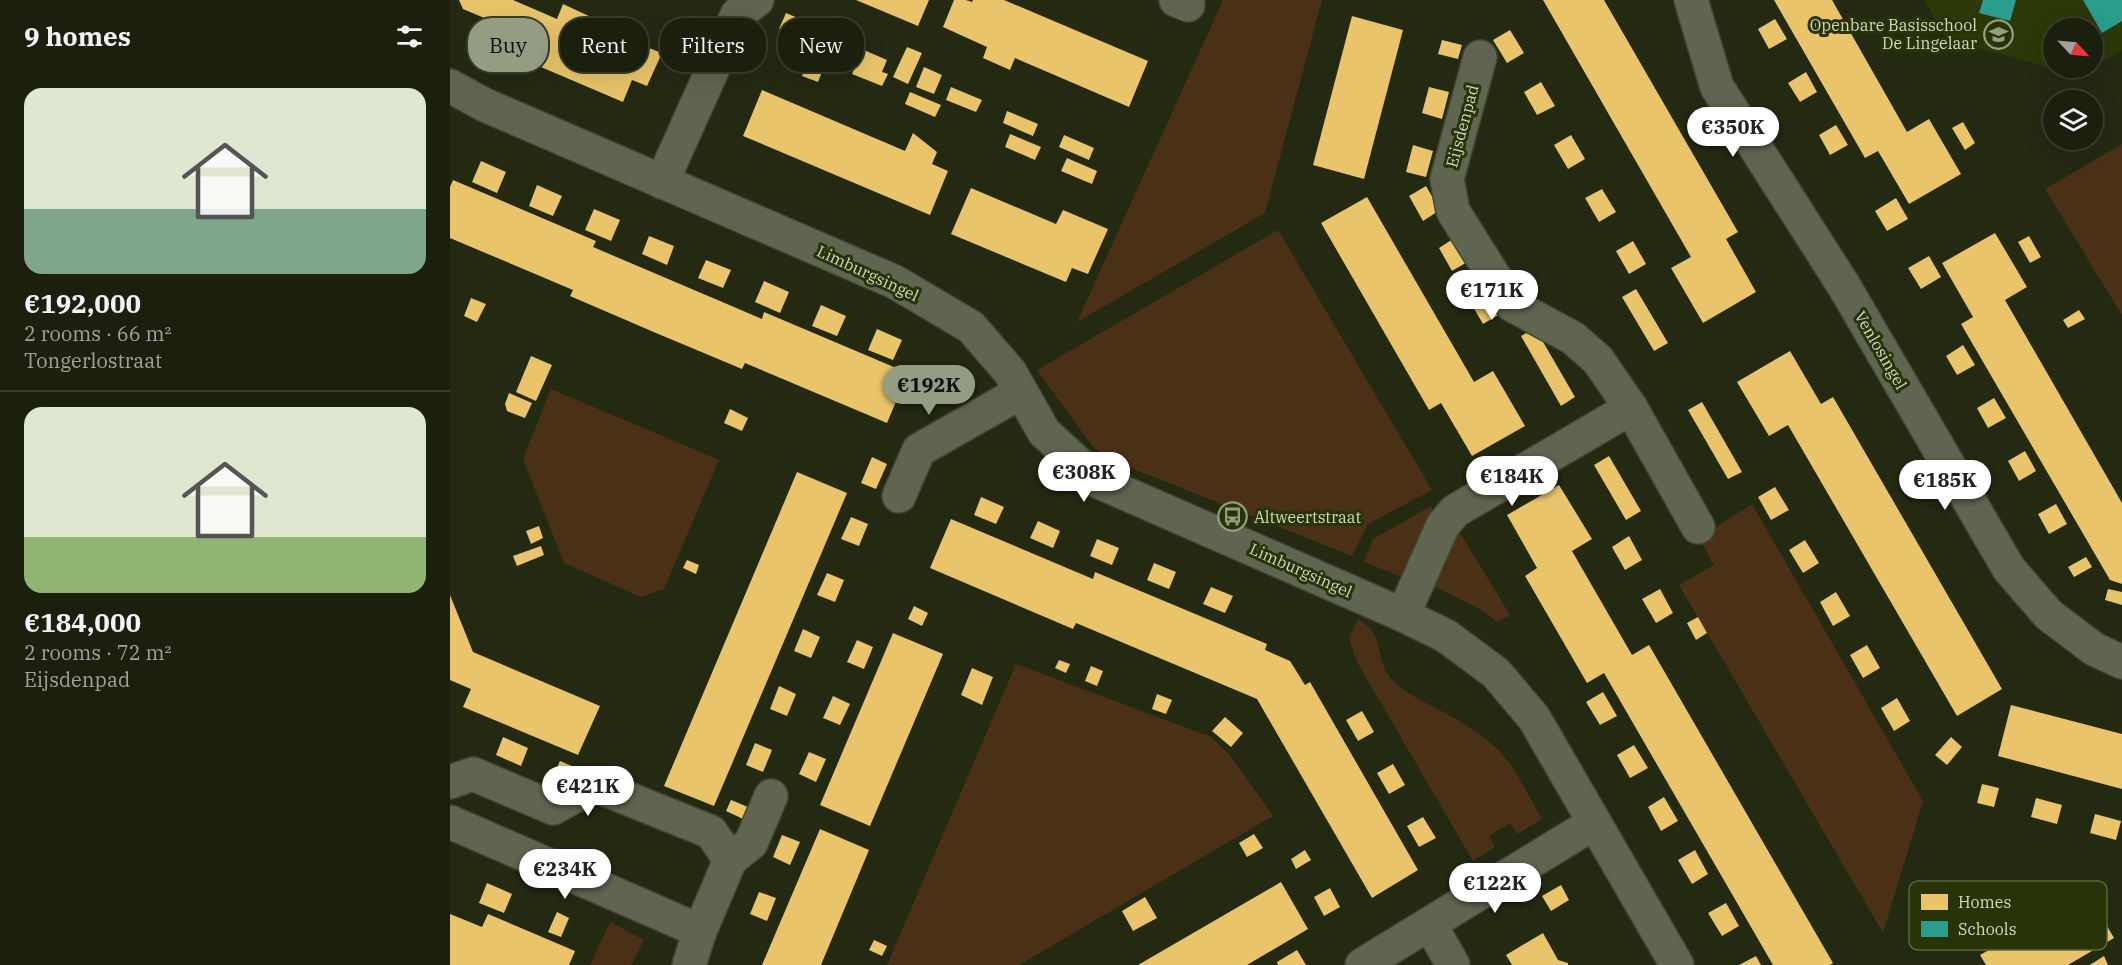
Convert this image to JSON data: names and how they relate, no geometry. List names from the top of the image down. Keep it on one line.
{"streets":{"street":["Eijsdenpad","Limburgsingel","Venlosingel"]},"places":{"school or university":["Openbare Basisschool De Lingelaar"],"bus stop":["Altweertstraat"]},"legend":["Homes","Schools"],"north":"bottom right","page":{"heading":"9 homes","chip":["Buy","Rent","Filters","New"],"list":[{"name":"€192,000","note":"2 rooms · 66 m² · Tongerlostraat"},{"name":"€184,000","note":"2 rooms · 72 m² · Eijsdenpad"}],"price":["€350K","€171K","€192K","€308K","€184K","€185K","€421K","€234K","€122K"]}}
